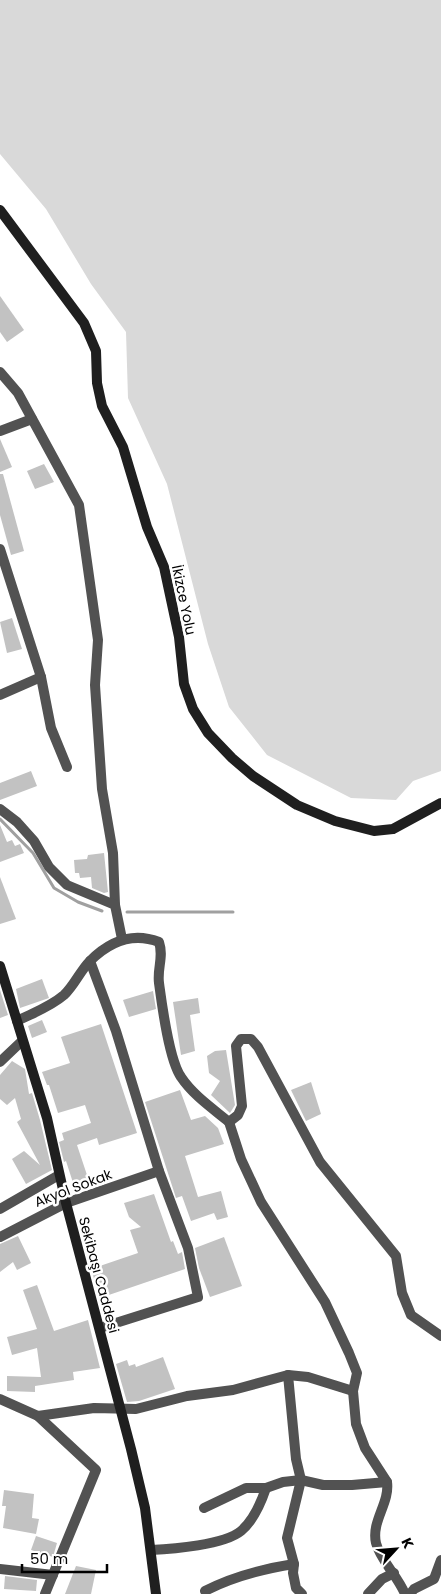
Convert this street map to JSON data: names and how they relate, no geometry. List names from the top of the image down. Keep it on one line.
{"streets":{"street":["İkizce Yolu","Akyol Sokak","Sekibaşı Caddesi"]},"crossings":[["Akyol Sokak","Sekibaşı Caddesi"]],"scale_bar":"50 m","north":"top right"}
